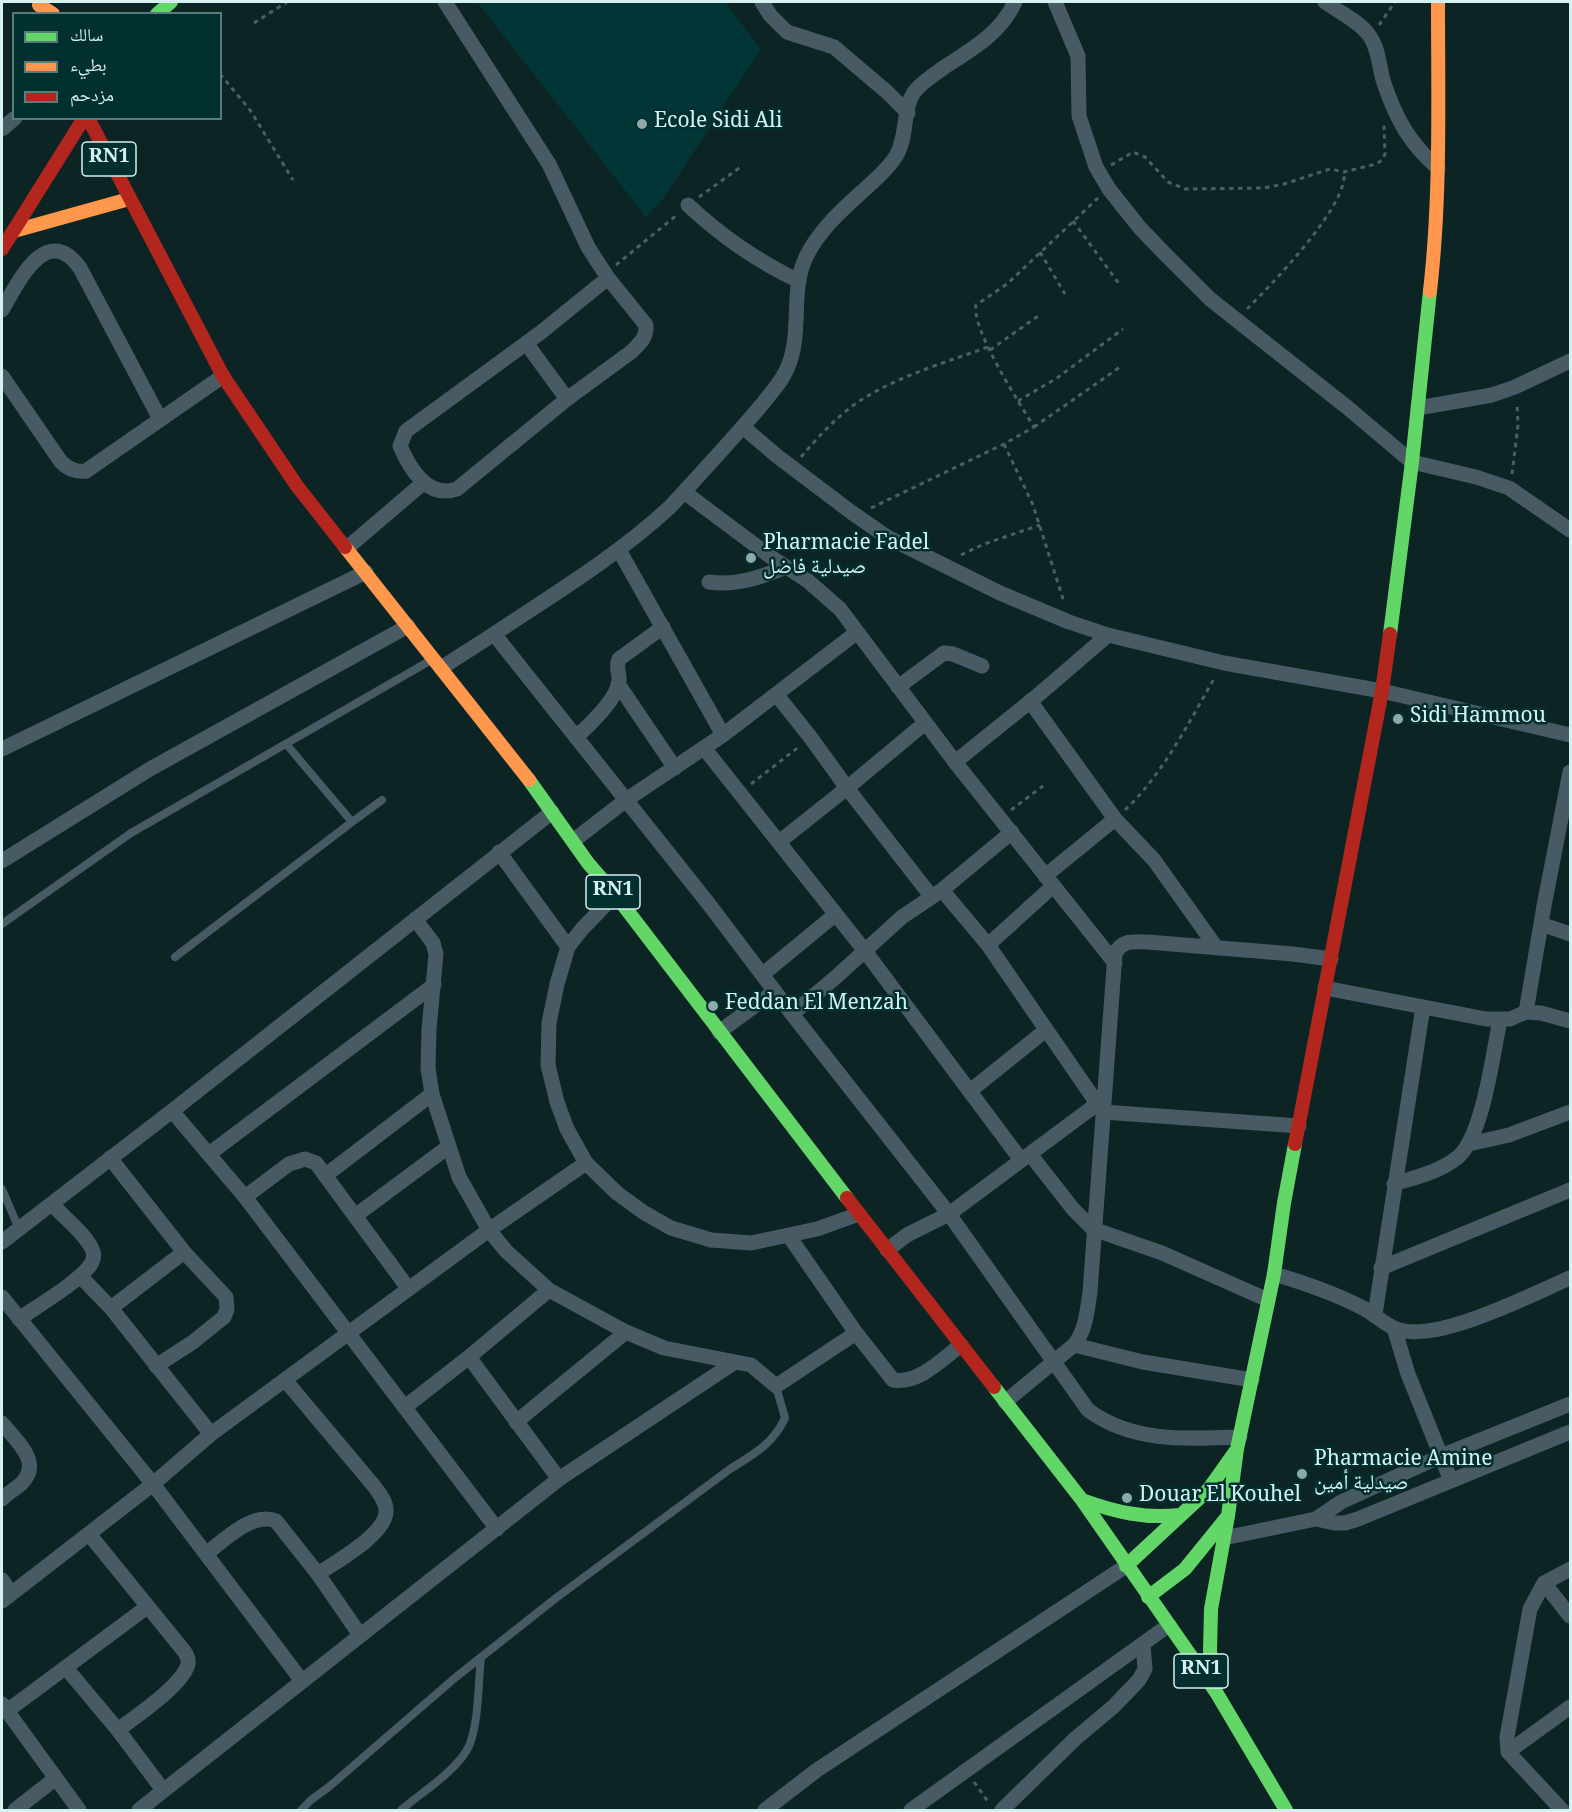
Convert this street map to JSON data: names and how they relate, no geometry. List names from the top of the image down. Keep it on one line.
{"streets":{"main road":["RN1"]},"places":["Ecole Sidi Ali","Pharmacie Fadel صيدلية فاضل","Sidi Hammou","Feddan El Menzah","Pharmacie Amine صيدلية أمين","Douar El Kouhel"],"legend":["سالك","بطيء","مزدحم"]}
